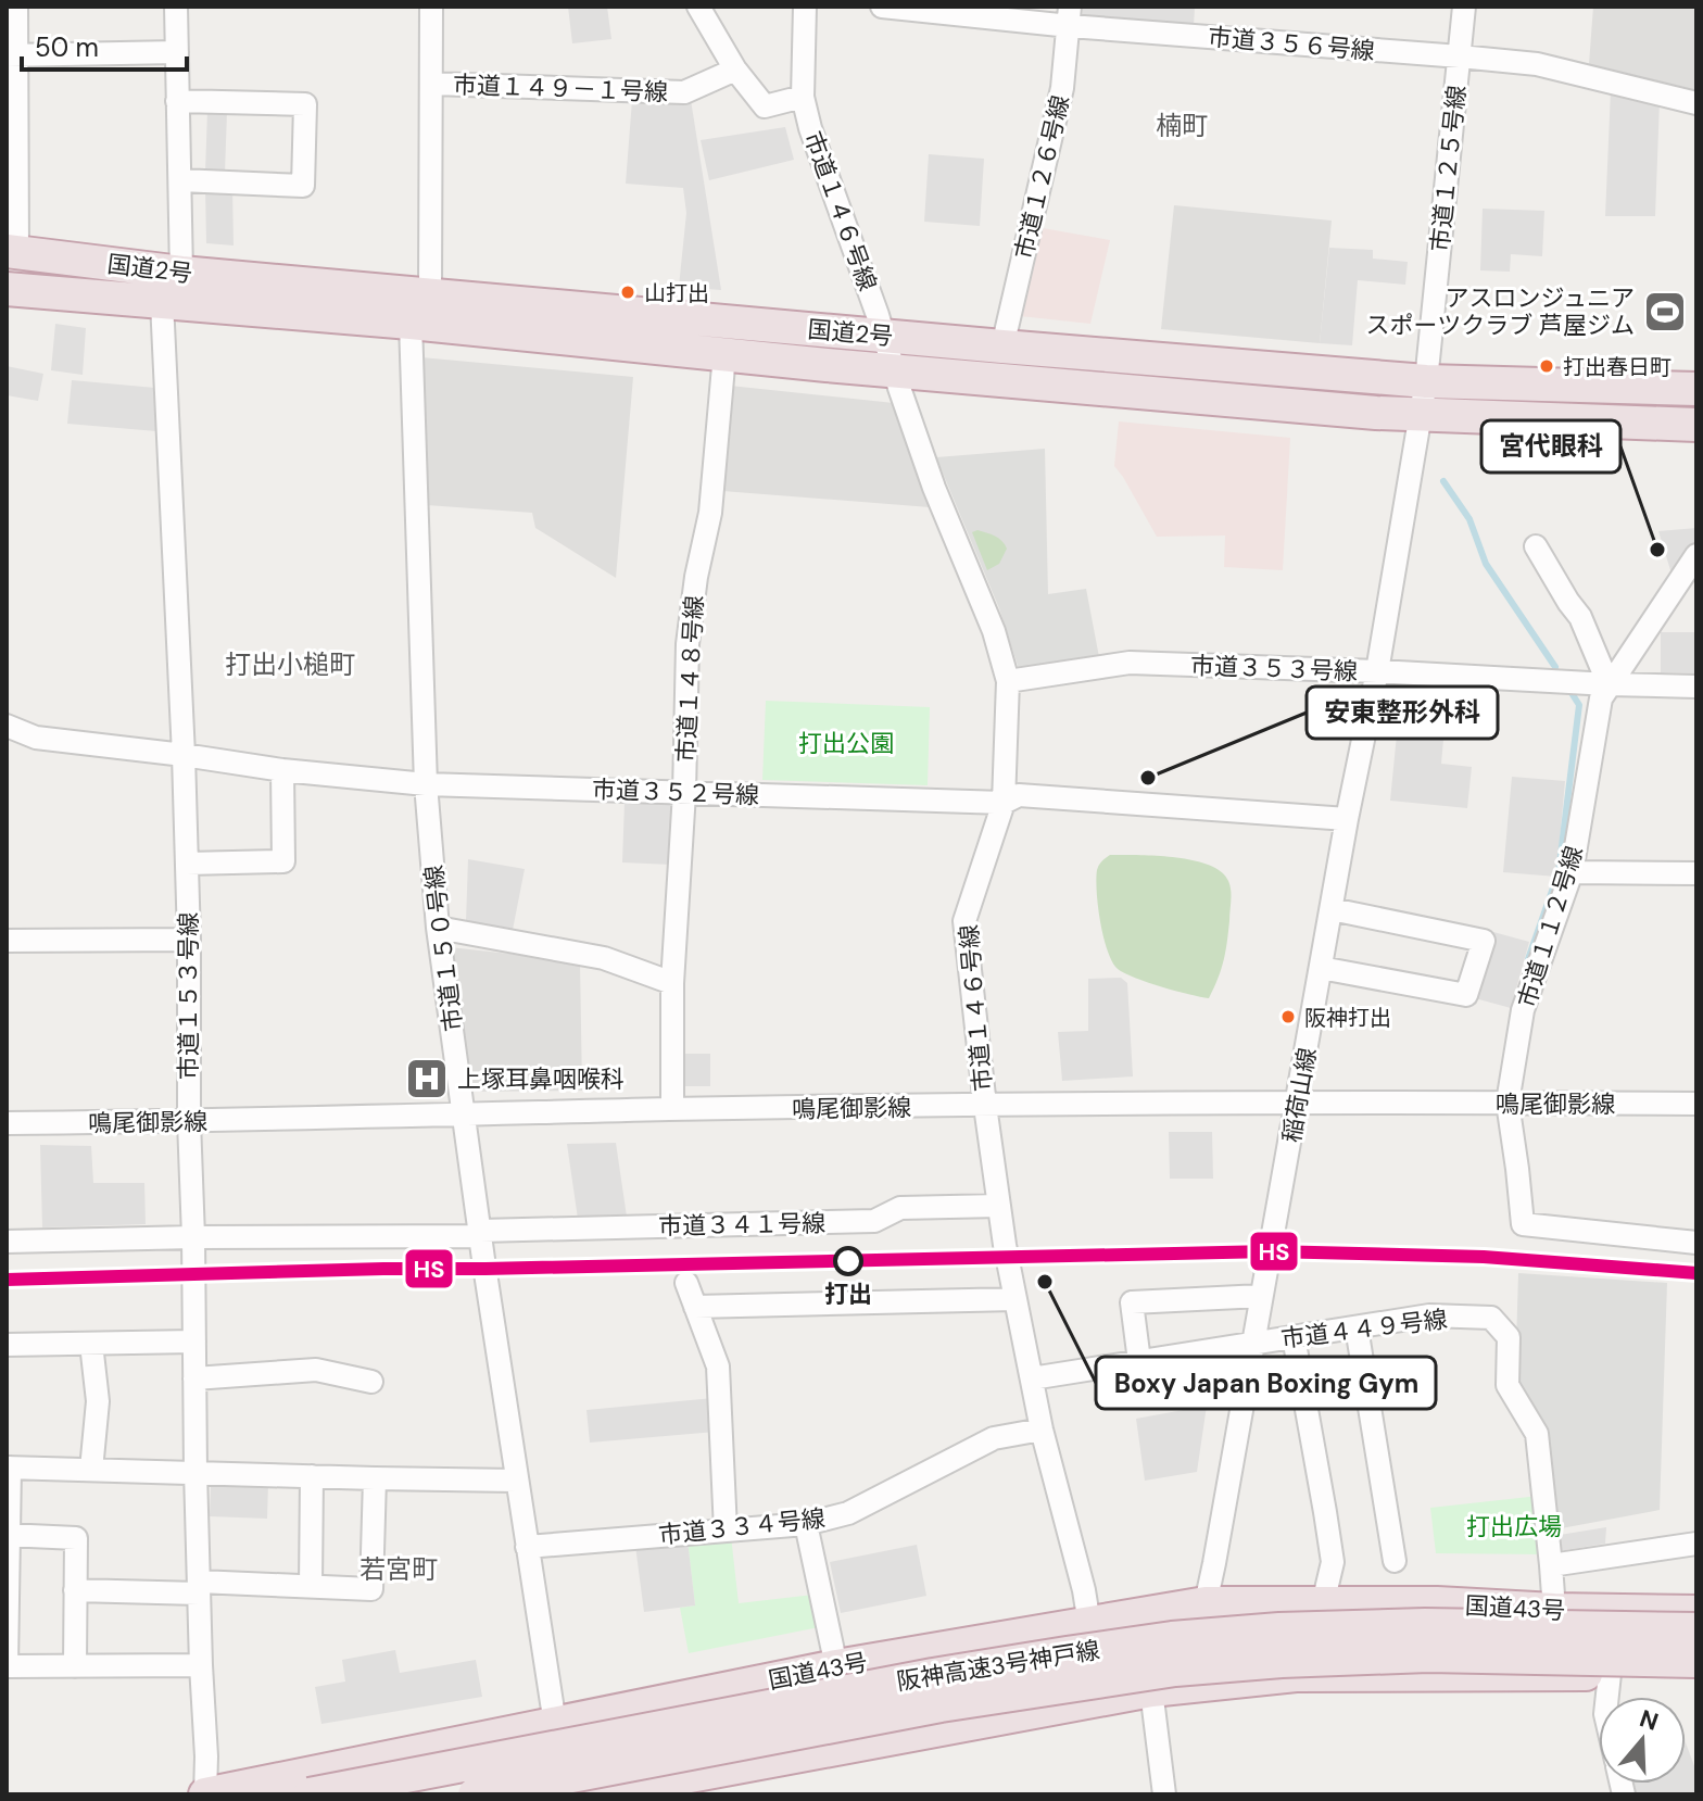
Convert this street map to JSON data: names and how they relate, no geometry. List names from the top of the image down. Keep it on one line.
{"streets":{"highway":["国道2号","国道43号","阪神高速3号神戸線"],"street":["市道３５６号線","市道１４９－１号線","市道１２５号線","市道１２６号線","市道１４６号線","市道３５３号線","市道１４８号線","市道３５２号線","市道１１２号線","市道１５０号線","市道１５３号線","稲荷山線","鳴尾御影線","市道３４１号線","市道４４９号線","市道３３４号線"]},"crossings":[["市道３５６号線","市道１２５号線"],["市道３５６号線","市道１２６号線"],["市道１２５号線","国道2号"],["市道１２５号線","稲荷山線"],["市道１２６号線","国道2号"],["市道１４６号線","国道2号"],["市道１４６号線","市道３５３号線"],["市道１４６号線","市道３５２号線"],["市道１４６号線","鳴尾御影線"],["市道１４６号線","市道３４１号線"],["市道１４６号線","市道４４９号線"],["市道１４６号線","市道３３４号線"],["市道１４６号線","国道43号"],["国道2号","市道１４８号線"],["国道2号","市道１５０号線"],["国道2号","市道１５３号線"],["国道2号","稲荷山線"],["市道３５３号線","市道１１２号線"],["市道３５３号線","稲荷山線"],["市道１４８号線","市道３５２号線"],["市道１４８号線","鳴尾御影線"],["市道３５２号線","市道１５０号線"],["市道３５２号線","市道１５３号線"],["市道３５２号線","稲荷山線"],["市道１１２号線","鳴尾御影線"],["市道１５０号線","鳴尾御影線"],["市道１５０号線","市道３４１号線"],["市道１５０号線","市道３３４号線"],["市道１５０号線","国道43号"],["市道１５３号線","鳴尾御影線"],["市道１５３号線","市道３４１号線"],["市道１５３号線","国道43号"],["稲荷山線","鳴尾御影線"],["稲荷山線","市道４４９号線"],["稲荷山線","国道43号"]],"districts":["楠町","打出小槌町","若宮町"],"parks":["打出公園","打出広場"],"places":{"other":["山打出","打出春日町","宮代眼科","安東整形外科","阪神打出","打出","Boxy Japan Boxing Gym"],"sports":["アスロンジュニア スポーツクラブ 芦屋ジム"],"hospital":["上塚耳鼻咽喉科"]},"lines":["transit line HS"],"scale_bar":"50 m","north":"top"}
